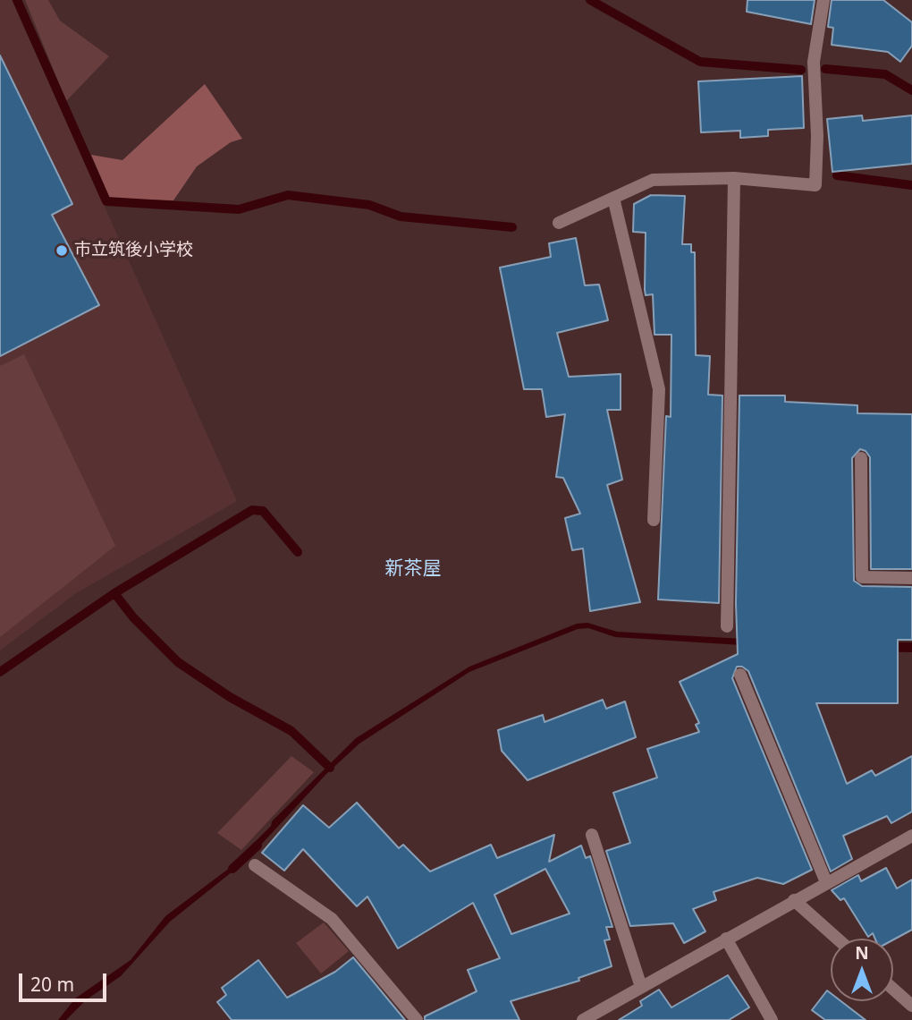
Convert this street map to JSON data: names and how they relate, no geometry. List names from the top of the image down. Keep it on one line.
{"districts":["新茶屋"],"places":["市立筑後小学校"],"scale_bar":"20 m","north":"top"}
